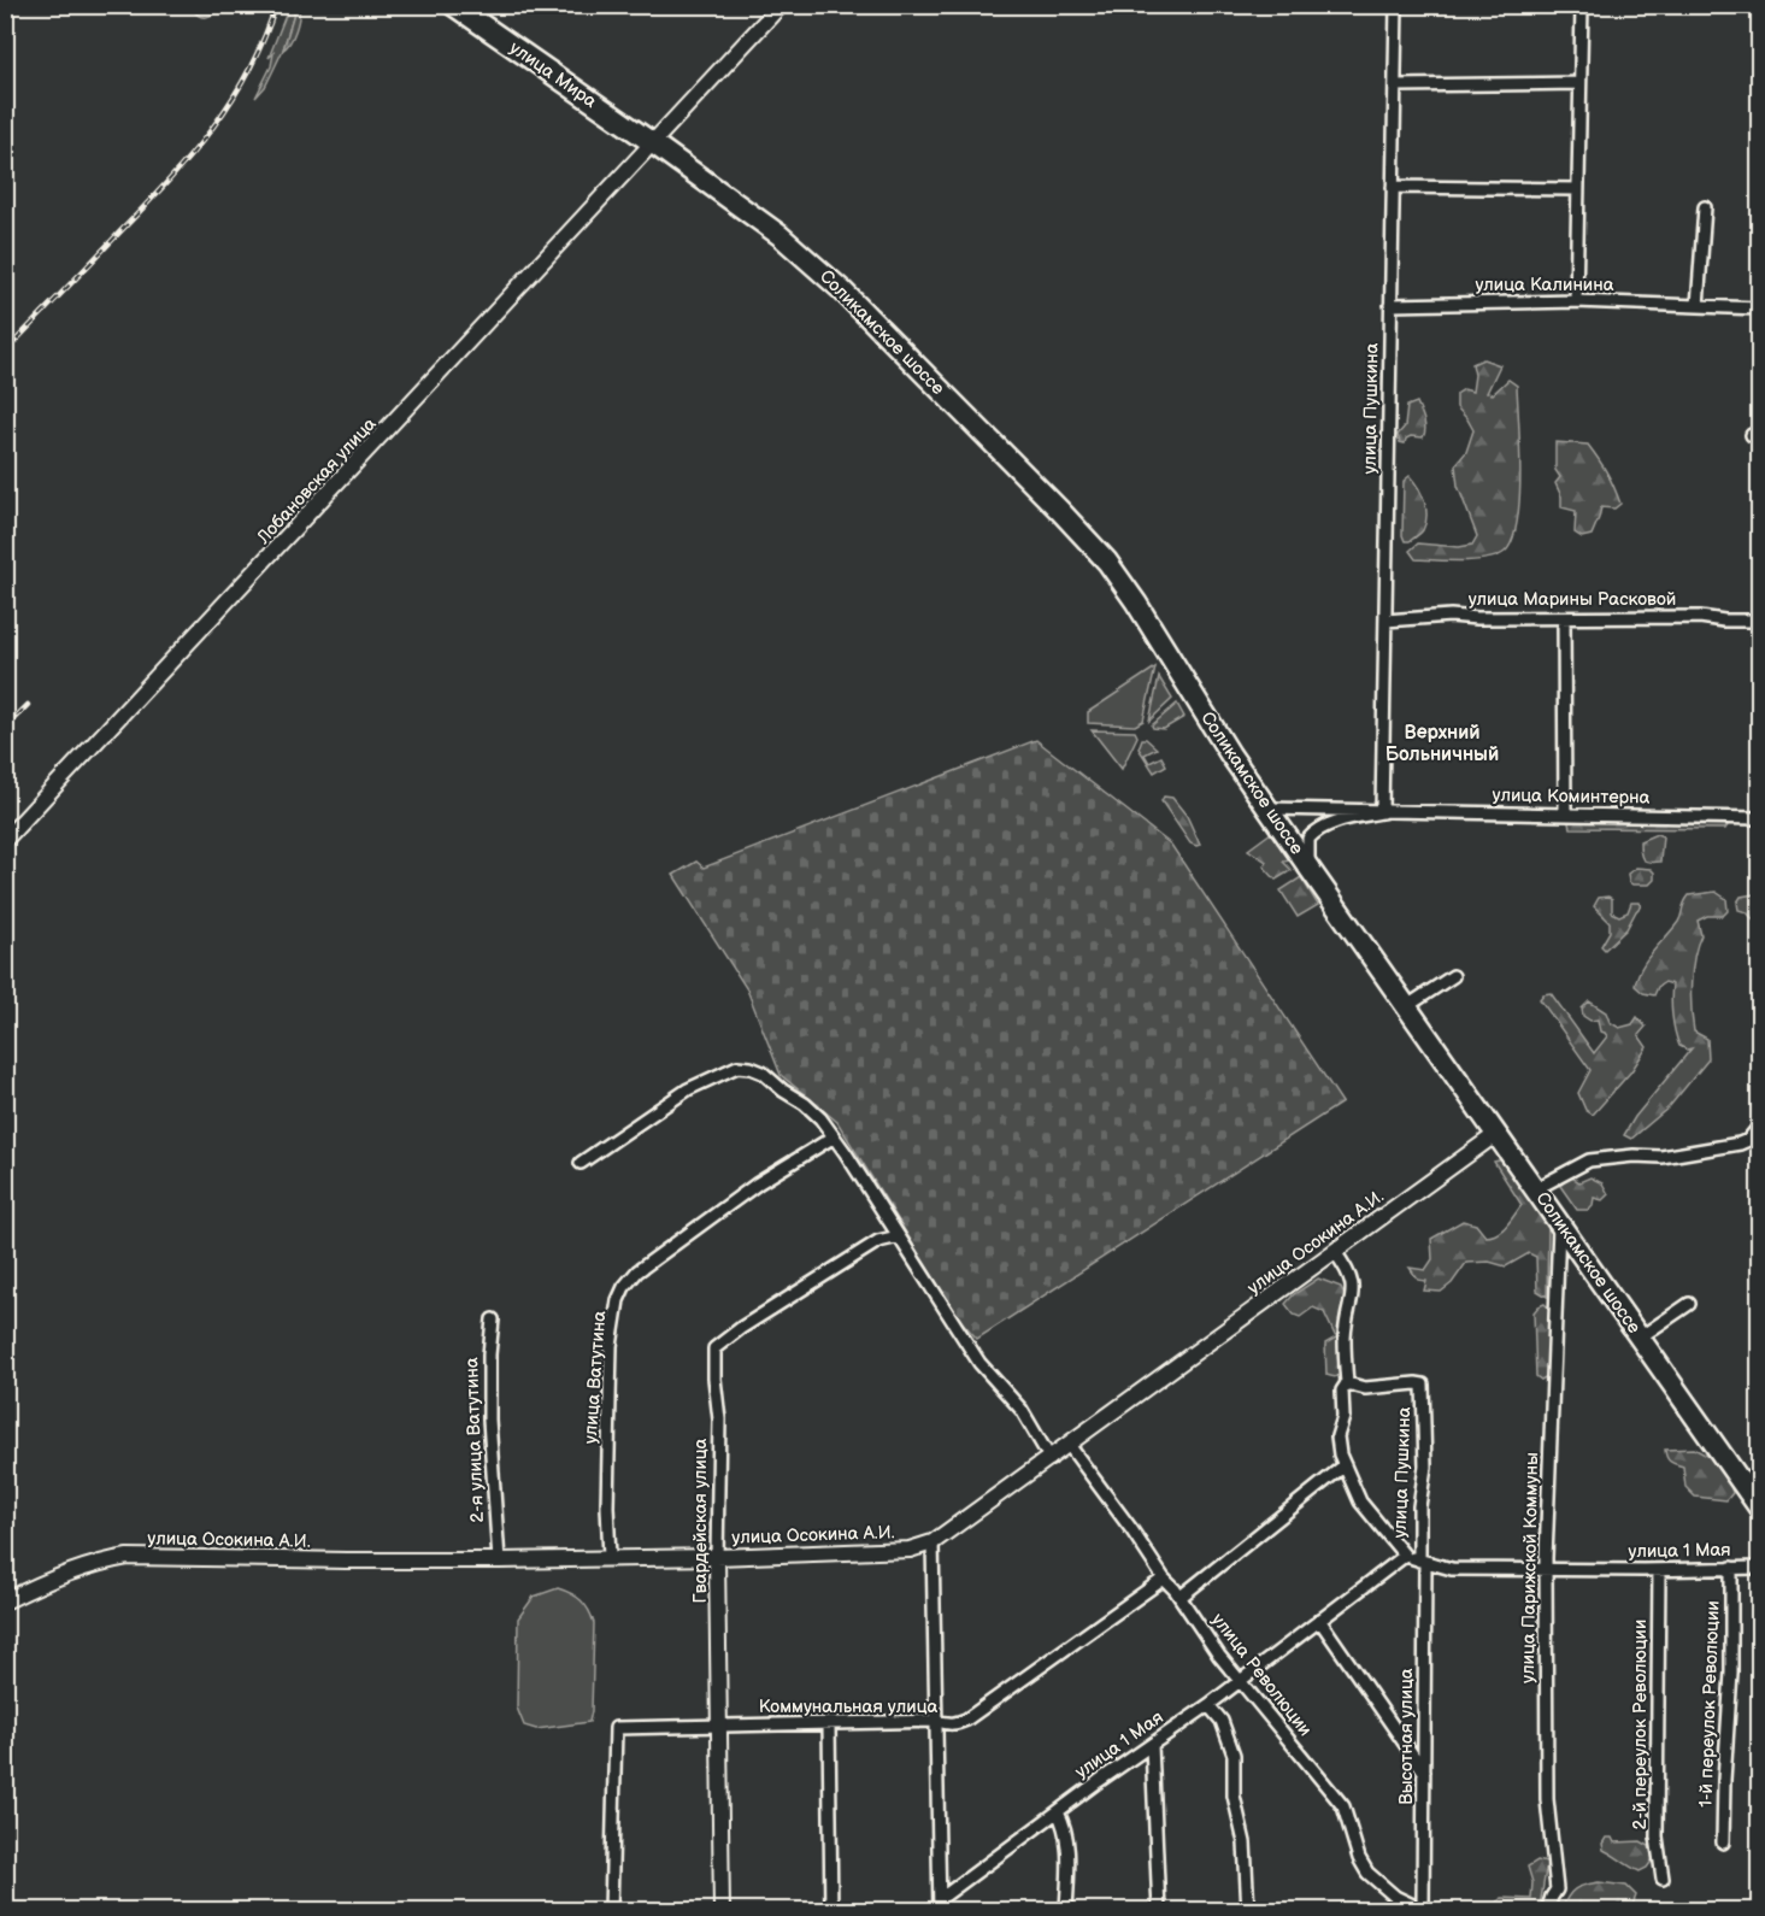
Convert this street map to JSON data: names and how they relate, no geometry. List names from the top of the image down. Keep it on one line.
{"streets":{"highway":["улица Мира","Соликамское шоссе"],"street":["улица Калинина","улица Пушкина","Лобановская улица","улица Марины Расковой","улица Коминтерна","улица Осокина А.И.","улица Ватутина","2-я улица Ватутина","Гвардейская улица","улица 1 Мая","улица Парижской Коммуны","улица Революции","1-й переулок Революции","Коммунальная улица","2-й переулок Революции","Высотная улица"]},"crossings":[["улица Мира","Соликамское шоссе"],["улица Мира","Лобановская улица"],["улица Калинина","улица Пушкина"],["Соликамское шоссе","Лобановская улица"],["Соликамское шоссе","улица Коминтерна"],["Соликамское шоссе","улица Осокина А.И."],["Соликамское шоссе","улица Парижской Коммуны"],["улица Пушкина","улица Марины Расковой"],["улица Пушкина","улица Коминтерна"],["улица Пушкина","улица 1 Мая"],["улица Пушкина","Высотная улица"],["улица Осокина А.И.","улица Ватутина"],["улица Осокина А.И.","2-я улица Ватутина"],["улица Осокина А.И.","Гвардейская улица"],["улица Осокина А.И.","улица Революции"],["Гвардейская улица","Коммунальная улица"],["улица 1 Мая","улица Парижской Коммуны"],["улица 1 Мая","улица Революции"],["улица 1 Мая","1-й переулок Революции"],["улица 1 Мая","2-й переулок Революции"],["улица 1 Мая","Высотная улица"],["улица Революции","Коммунальная улица"],["улица Революции","Высотная улица"]],"districts":["Верхний Больничный"]}
